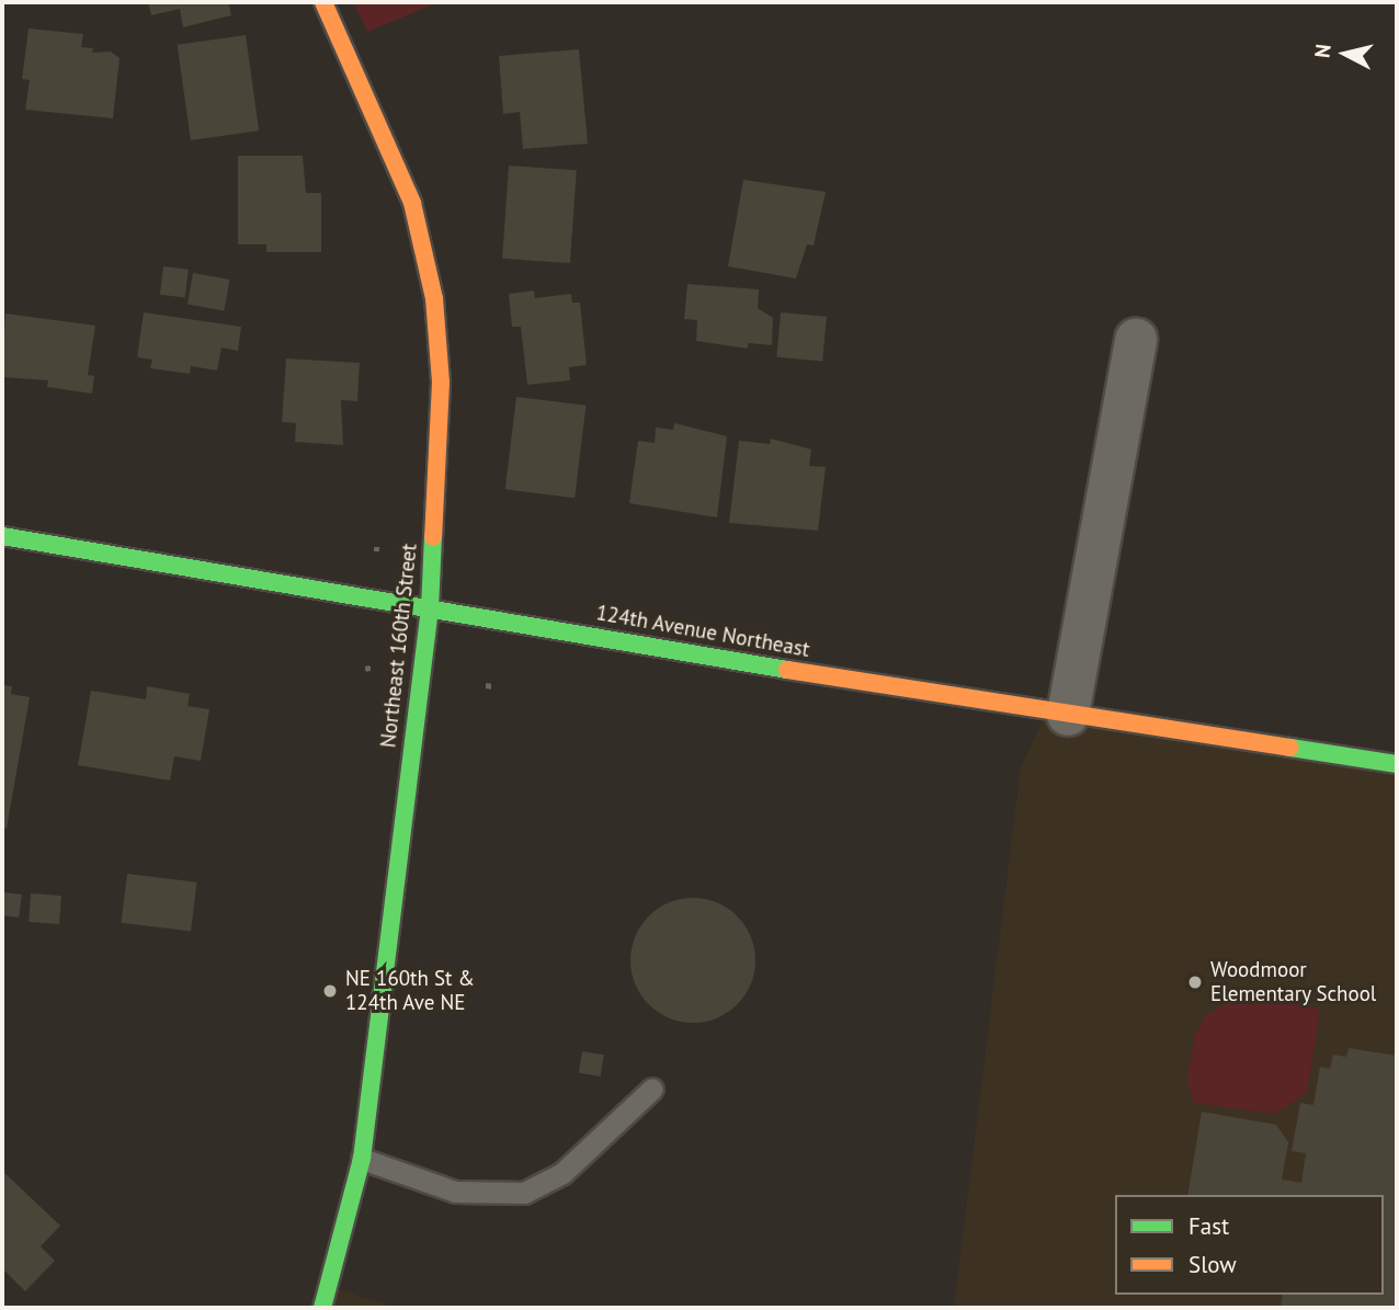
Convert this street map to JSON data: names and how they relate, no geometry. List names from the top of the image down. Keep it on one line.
{"streets":{"street":["124th Avenue Northeast","Northeast 160th Street"]},"crossings":[["124th Avenue Northeast","Northeast 160th Street"]],"places":["Woodmoor Elementary School","NE 160th St & 124th Ave NE"],"legend":["Fast","Slow"],"north":"left"}
